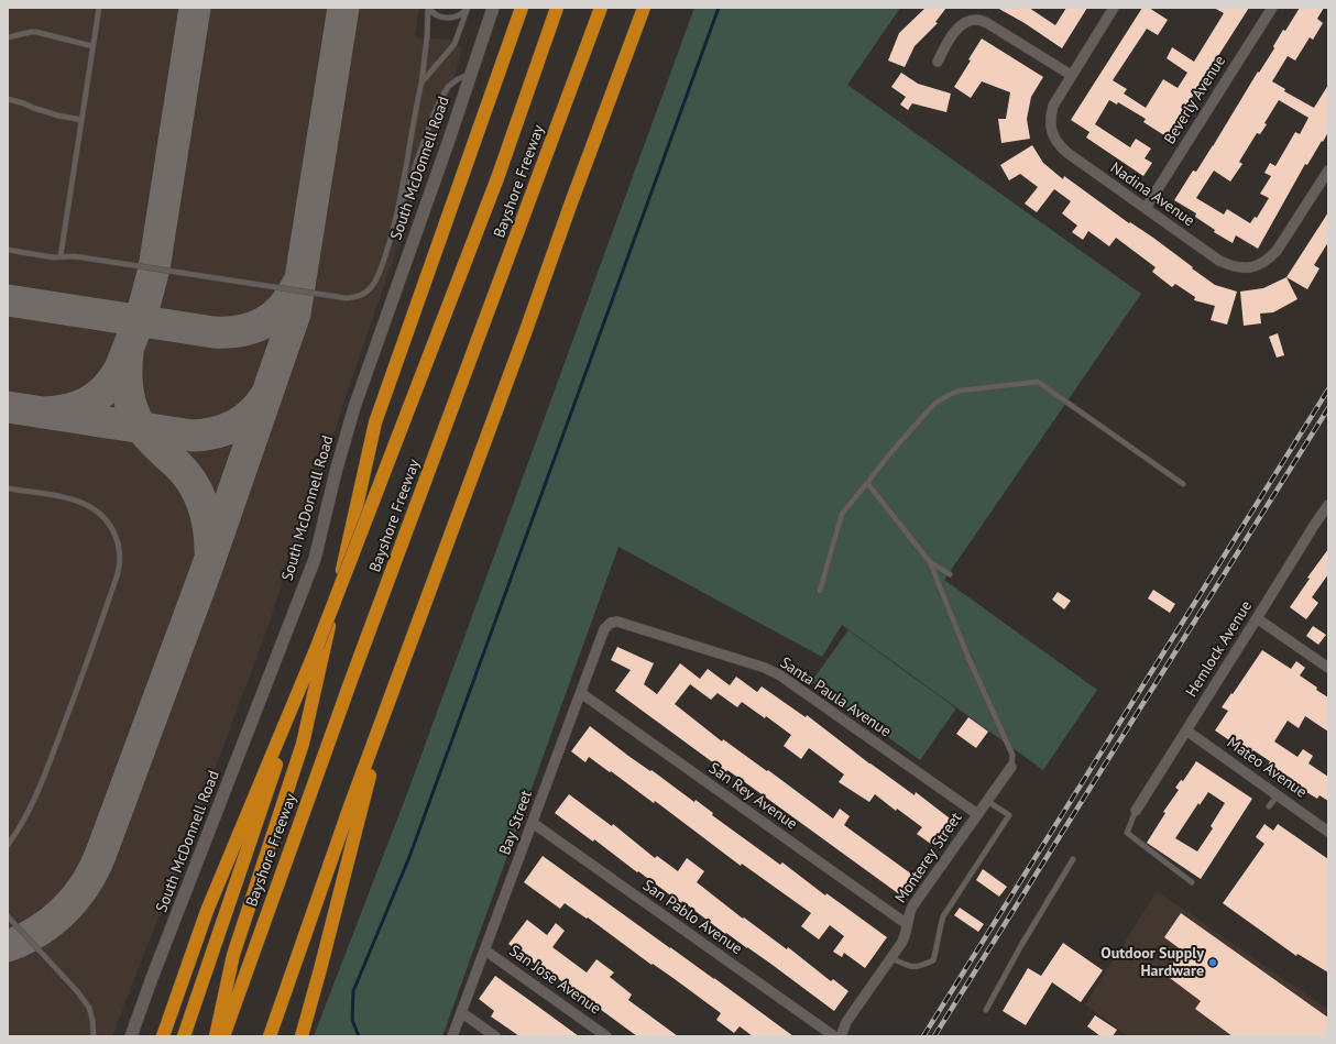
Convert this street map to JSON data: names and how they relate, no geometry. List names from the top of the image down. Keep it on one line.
{"streets":{"highway":["Bayshore Freeway"],"street":["Beverly Avenue","South McDonnell Road","Nadina Avenue","Hemlock Avenue","Santa Paula Avenue","Mateo Avenue","San Rey Avenue","Bay Street","Monterey Street","San Pablo Avenue","San Jose Avenue"]},"crossings":[["Beverly Avenue","Nadina Avenue"],["Hemlock Avenue","Mateo Avenue"],["Santa Paula Avenue","Bay Street"],["Santa Paula Avenue","Monterey Street"],["San Rey Avenue","Bay Street"],["San Rey Avenue","Monterey Street"],["Bay Street","San Pablo Avenue"],["Bay Street","San Jose Avenue"]],"places":["Outdoor Supply Hardware"]}
